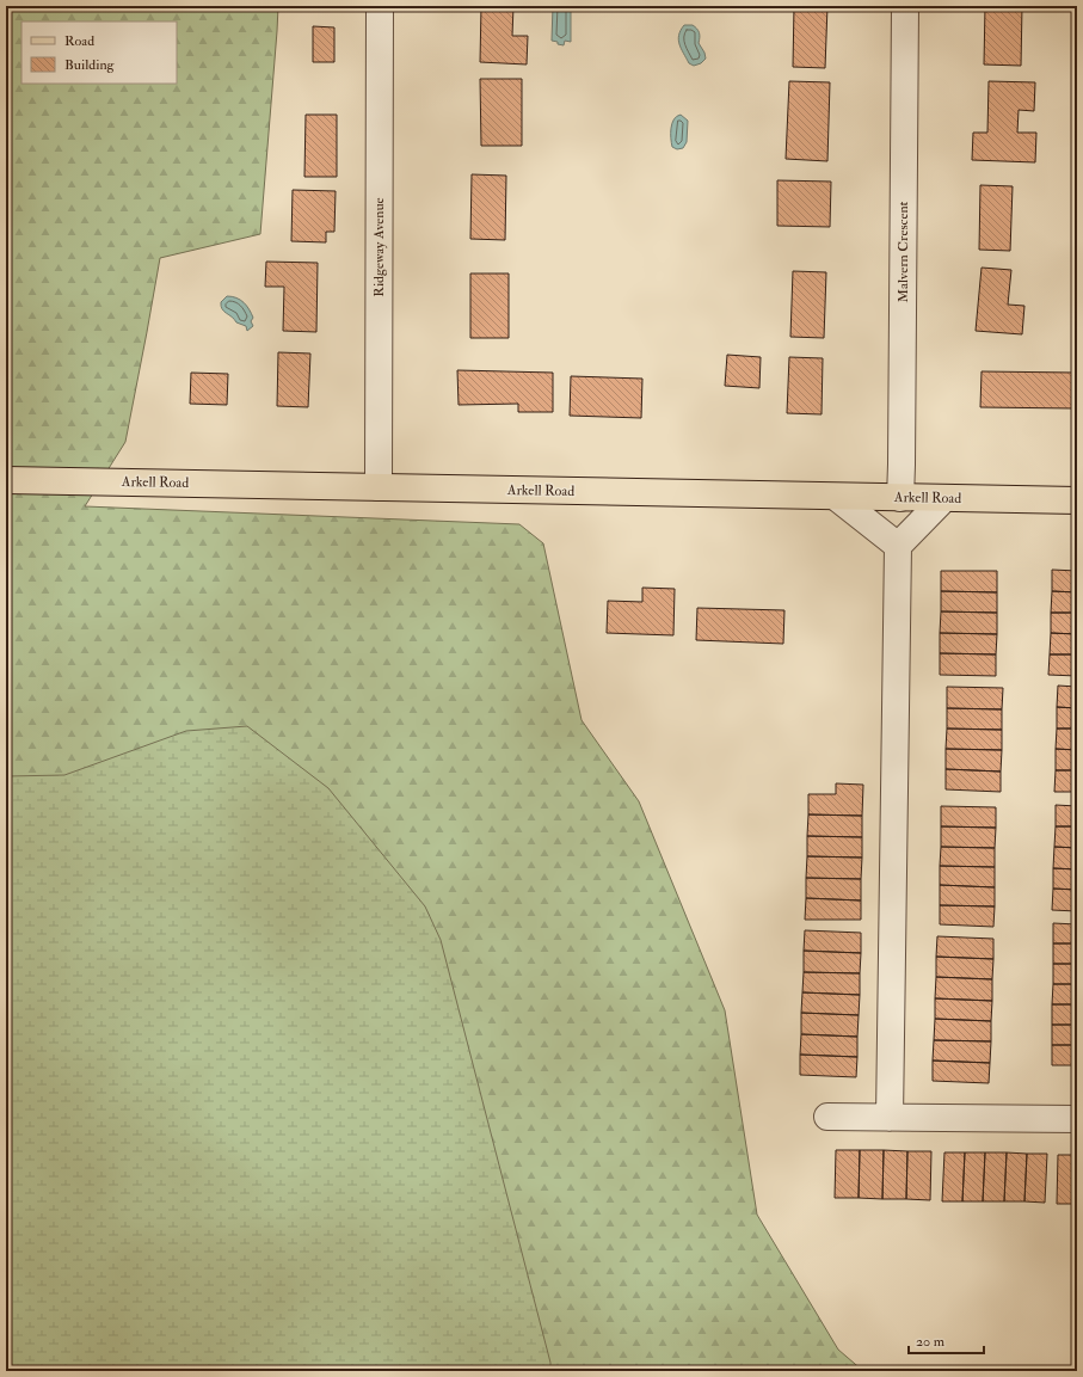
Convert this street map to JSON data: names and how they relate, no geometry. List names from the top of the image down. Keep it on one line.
{"streets":{"main road":["Arkell Road"],"street":["Ridgeway Avenue","Malvern Crescent"]},"crossings":[["Ridgeway Avenue","Arkell Road"],["Malvern Crescent","Arkell Road"]],"legend":["Road","Building"],"scale_bar":"20 m"}
